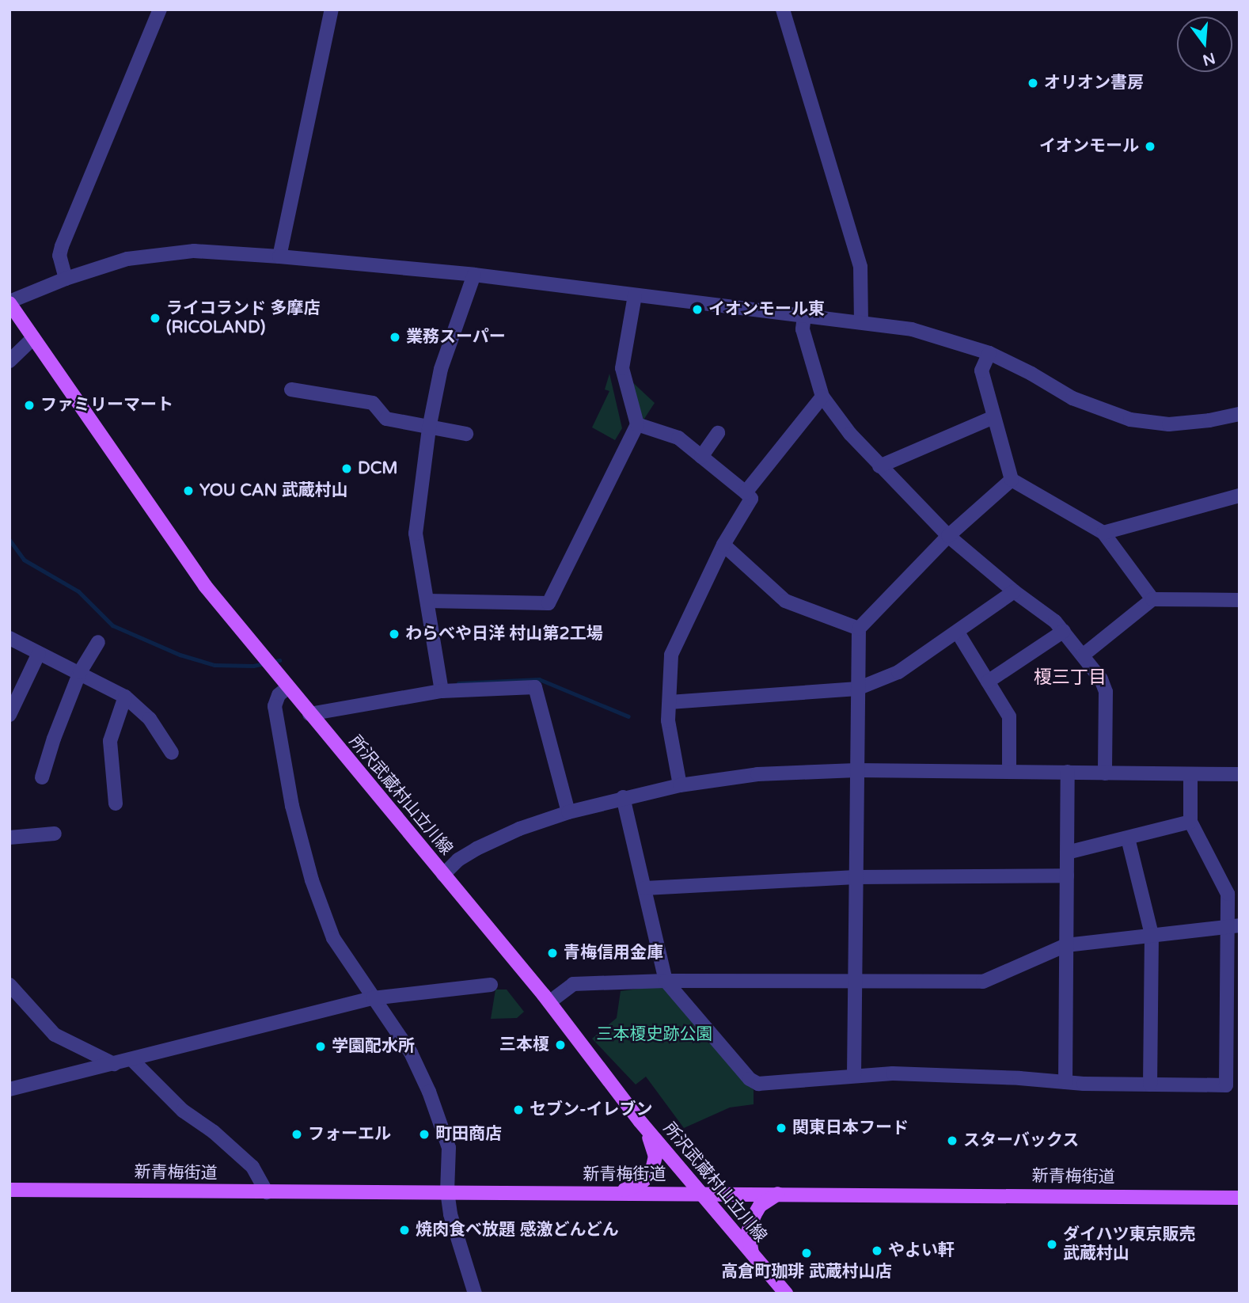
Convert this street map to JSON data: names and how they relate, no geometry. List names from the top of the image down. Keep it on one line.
{"streets":{"main road":["所沢武蔵村山立川線","新青梅街道"]},"crossings":[["所沢武蔵村山立川線","新青梅街道"]],"districts":["榎三丁目"],"parks":["三本榎史跡公園"],"places":["オリオン書房","イオンモール","イオンモール東","ライコランド 多摩店 (RICOLAND)","業務スーパー","ファミリーマート","DCM","YOU CAN 武蔵村山","わらべや日洋 村山第2工場","青梅信用金庫","三本榎","学園配水所","セブン-イレブン","関東日本フード","フォーエル","町田商店","スターバックス","焼肉食べ放題 感激どんどん","ダイハツ東京販売 武蔵村山","やよい軒","高倉町珈琲 武蔵村山店"],"north":"bottom"}
